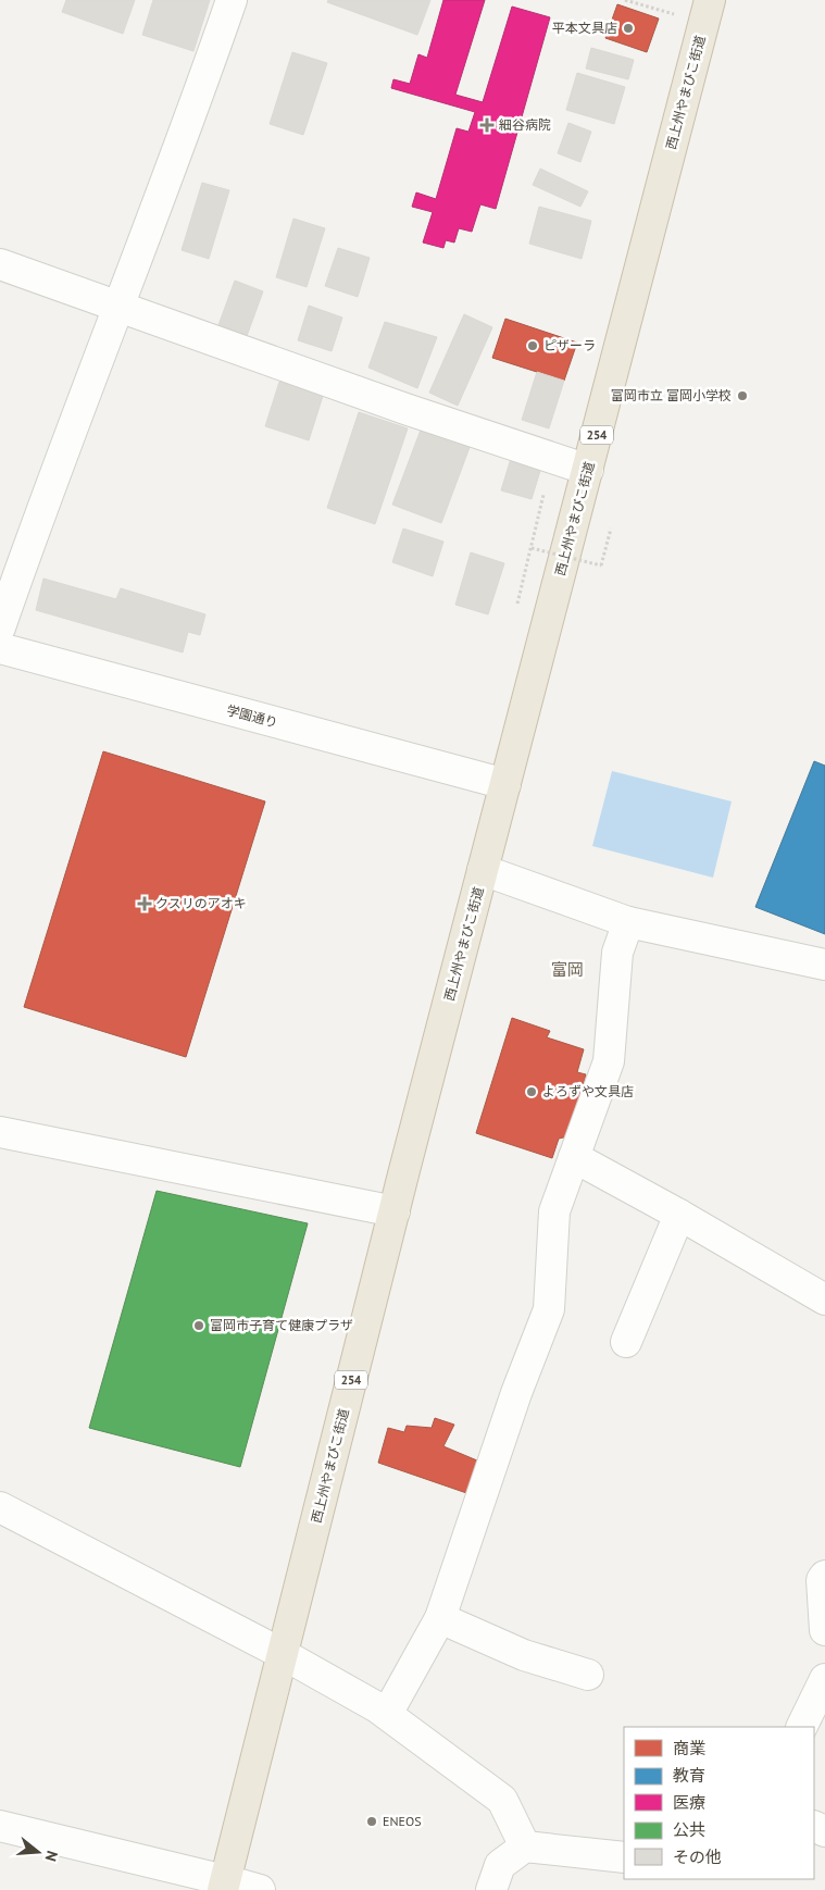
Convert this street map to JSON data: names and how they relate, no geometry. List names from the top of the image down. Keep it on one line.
{"streets":{"highway":["西上州やまびこ街道","254"],"street":["学園通り"]},"crossings":[["西上州やまびこ街道","学園通り"]],"districts":["富岡"],"places":{"other":["平本文具店","ピザーラ","富岡市立 富岡小学校","よろずや文具店","富岡市子育て健康プラザ","ENEOS"],"health":["細谷病院","クスリのアオキ"]},"legend":["商業","教育","医療","公共","その他"],"north":"right"}
